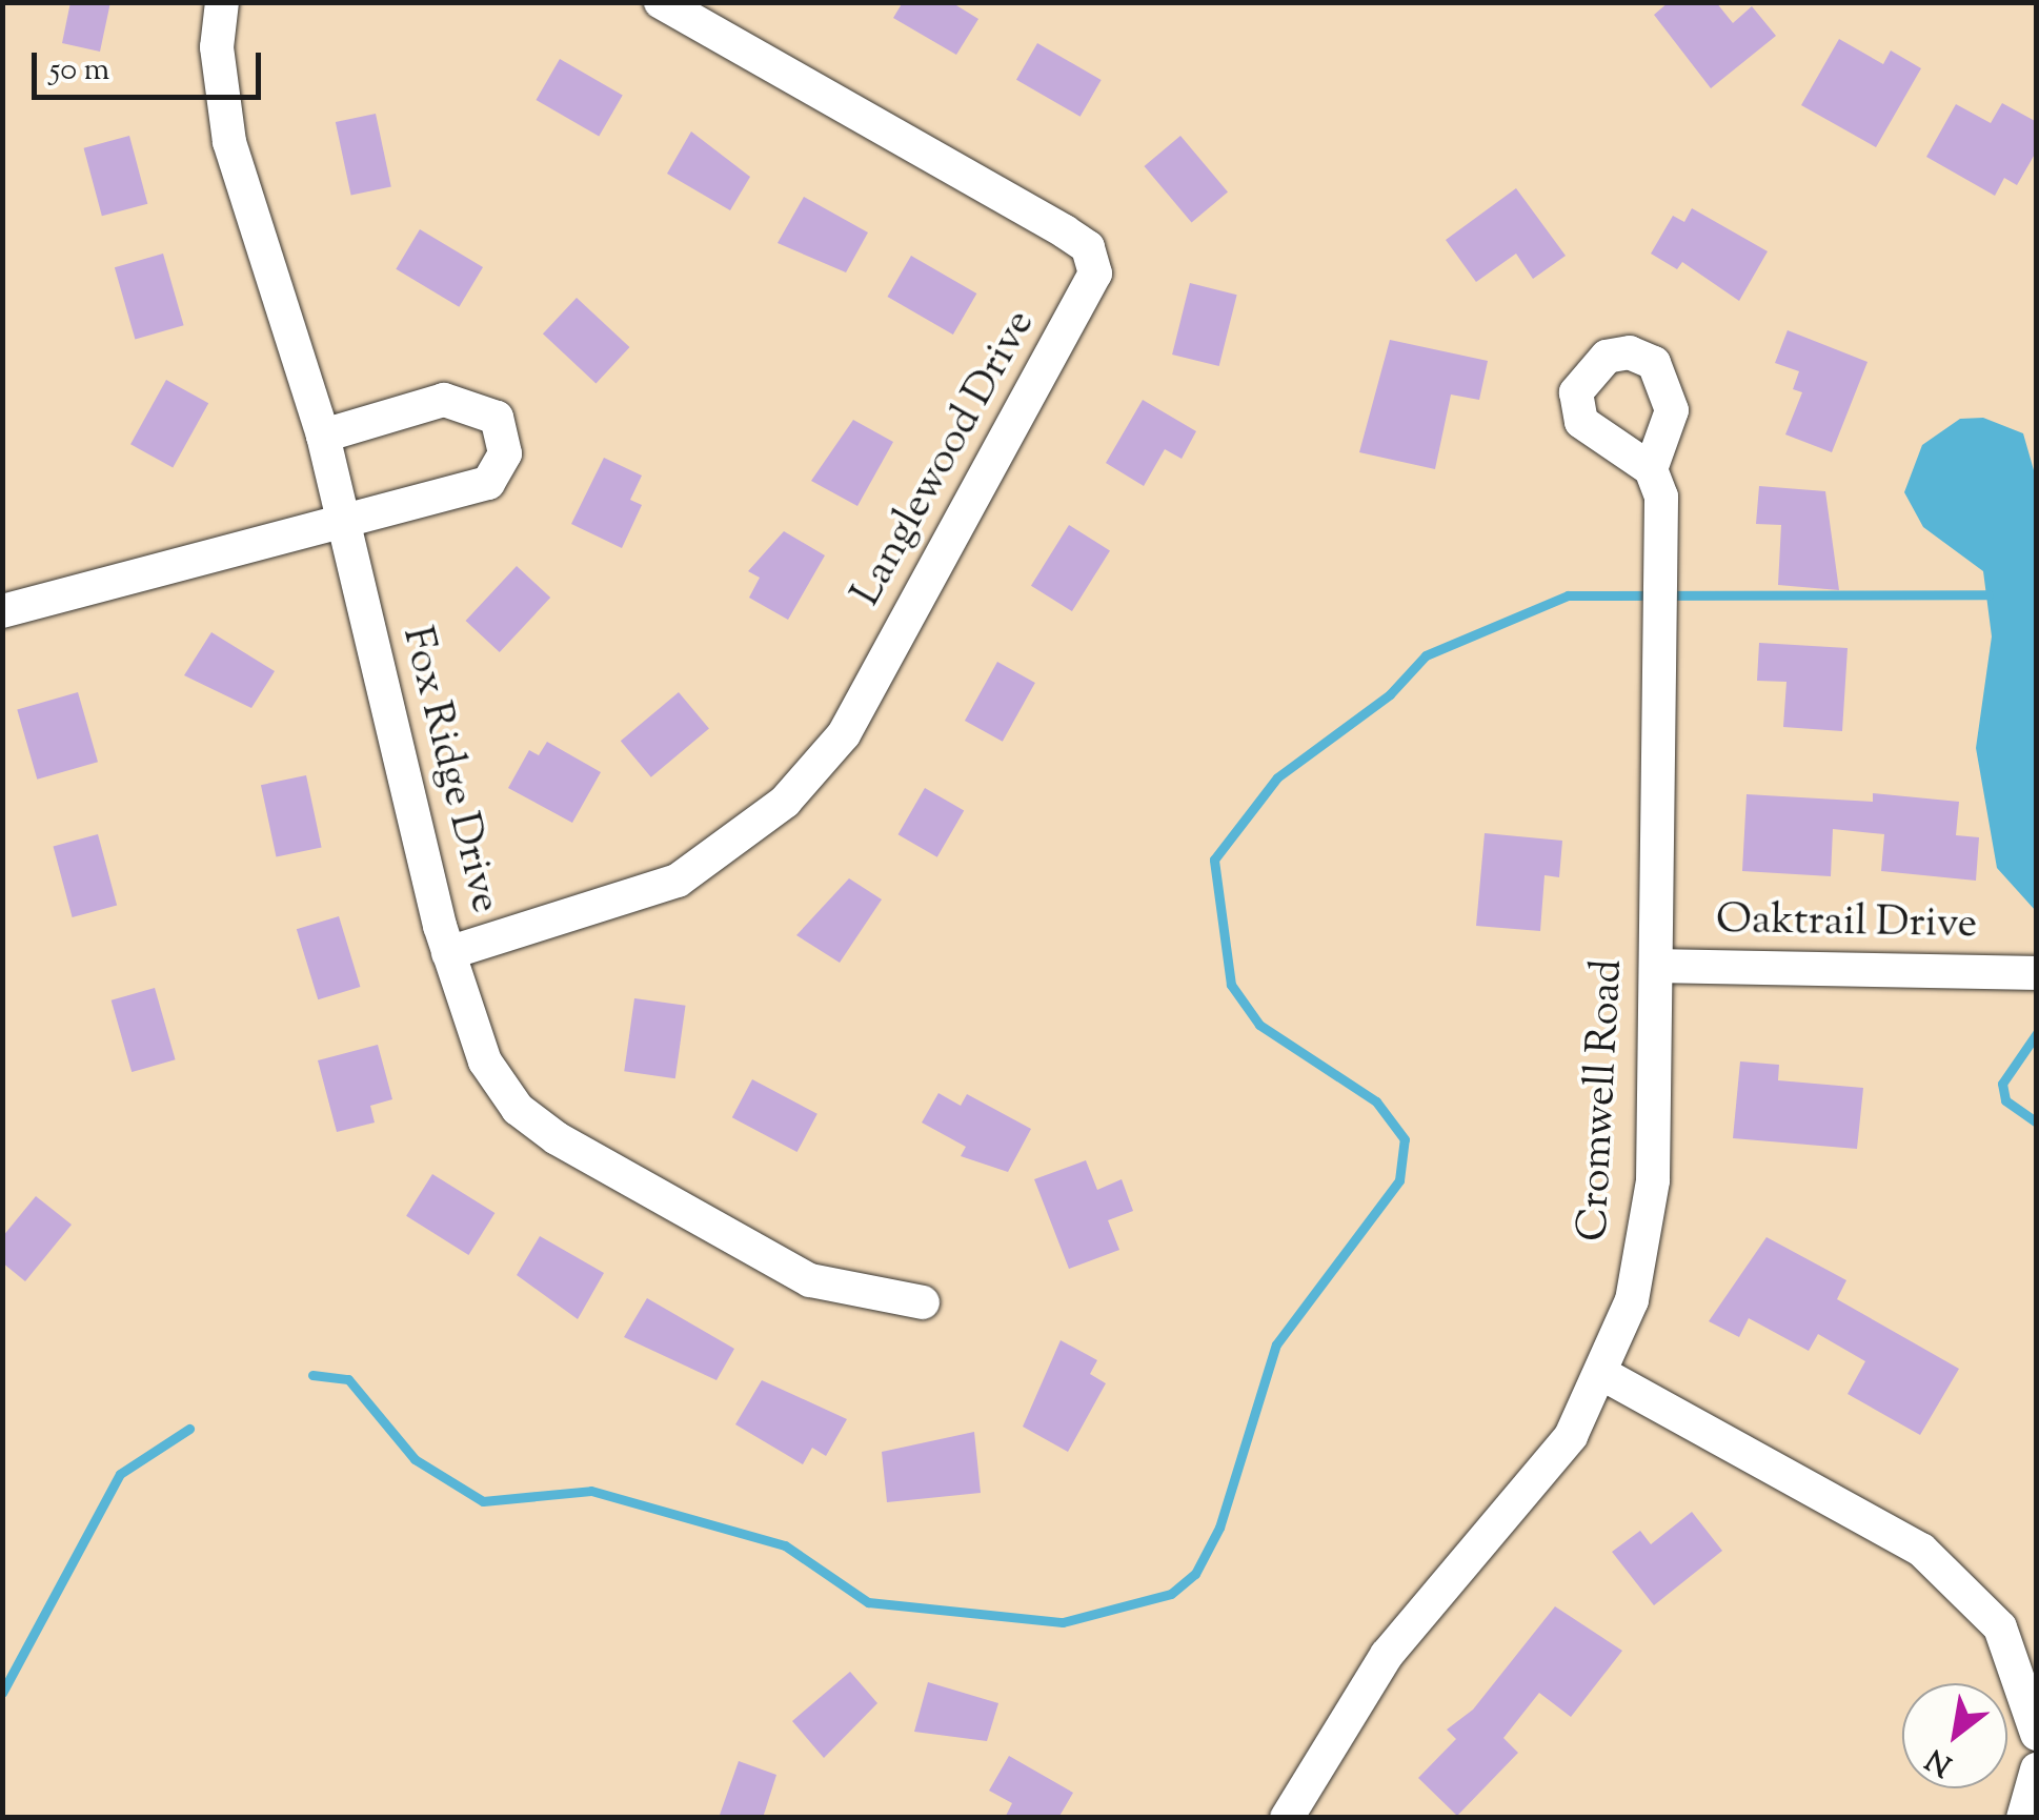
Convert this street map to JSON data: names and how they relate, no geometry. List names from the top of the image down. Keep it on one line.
{"streets":{"street":["Langlewood Drive","Fox Ridge Drive","Oaktrail Drive","Cromwell Road"]},"crossings":[["Langlewood Drive","Fox Ridge Drive"],["Oaktrail Drive","Cromwell Road"]],"scale_bar":"50 m","north":"bottom left"}
